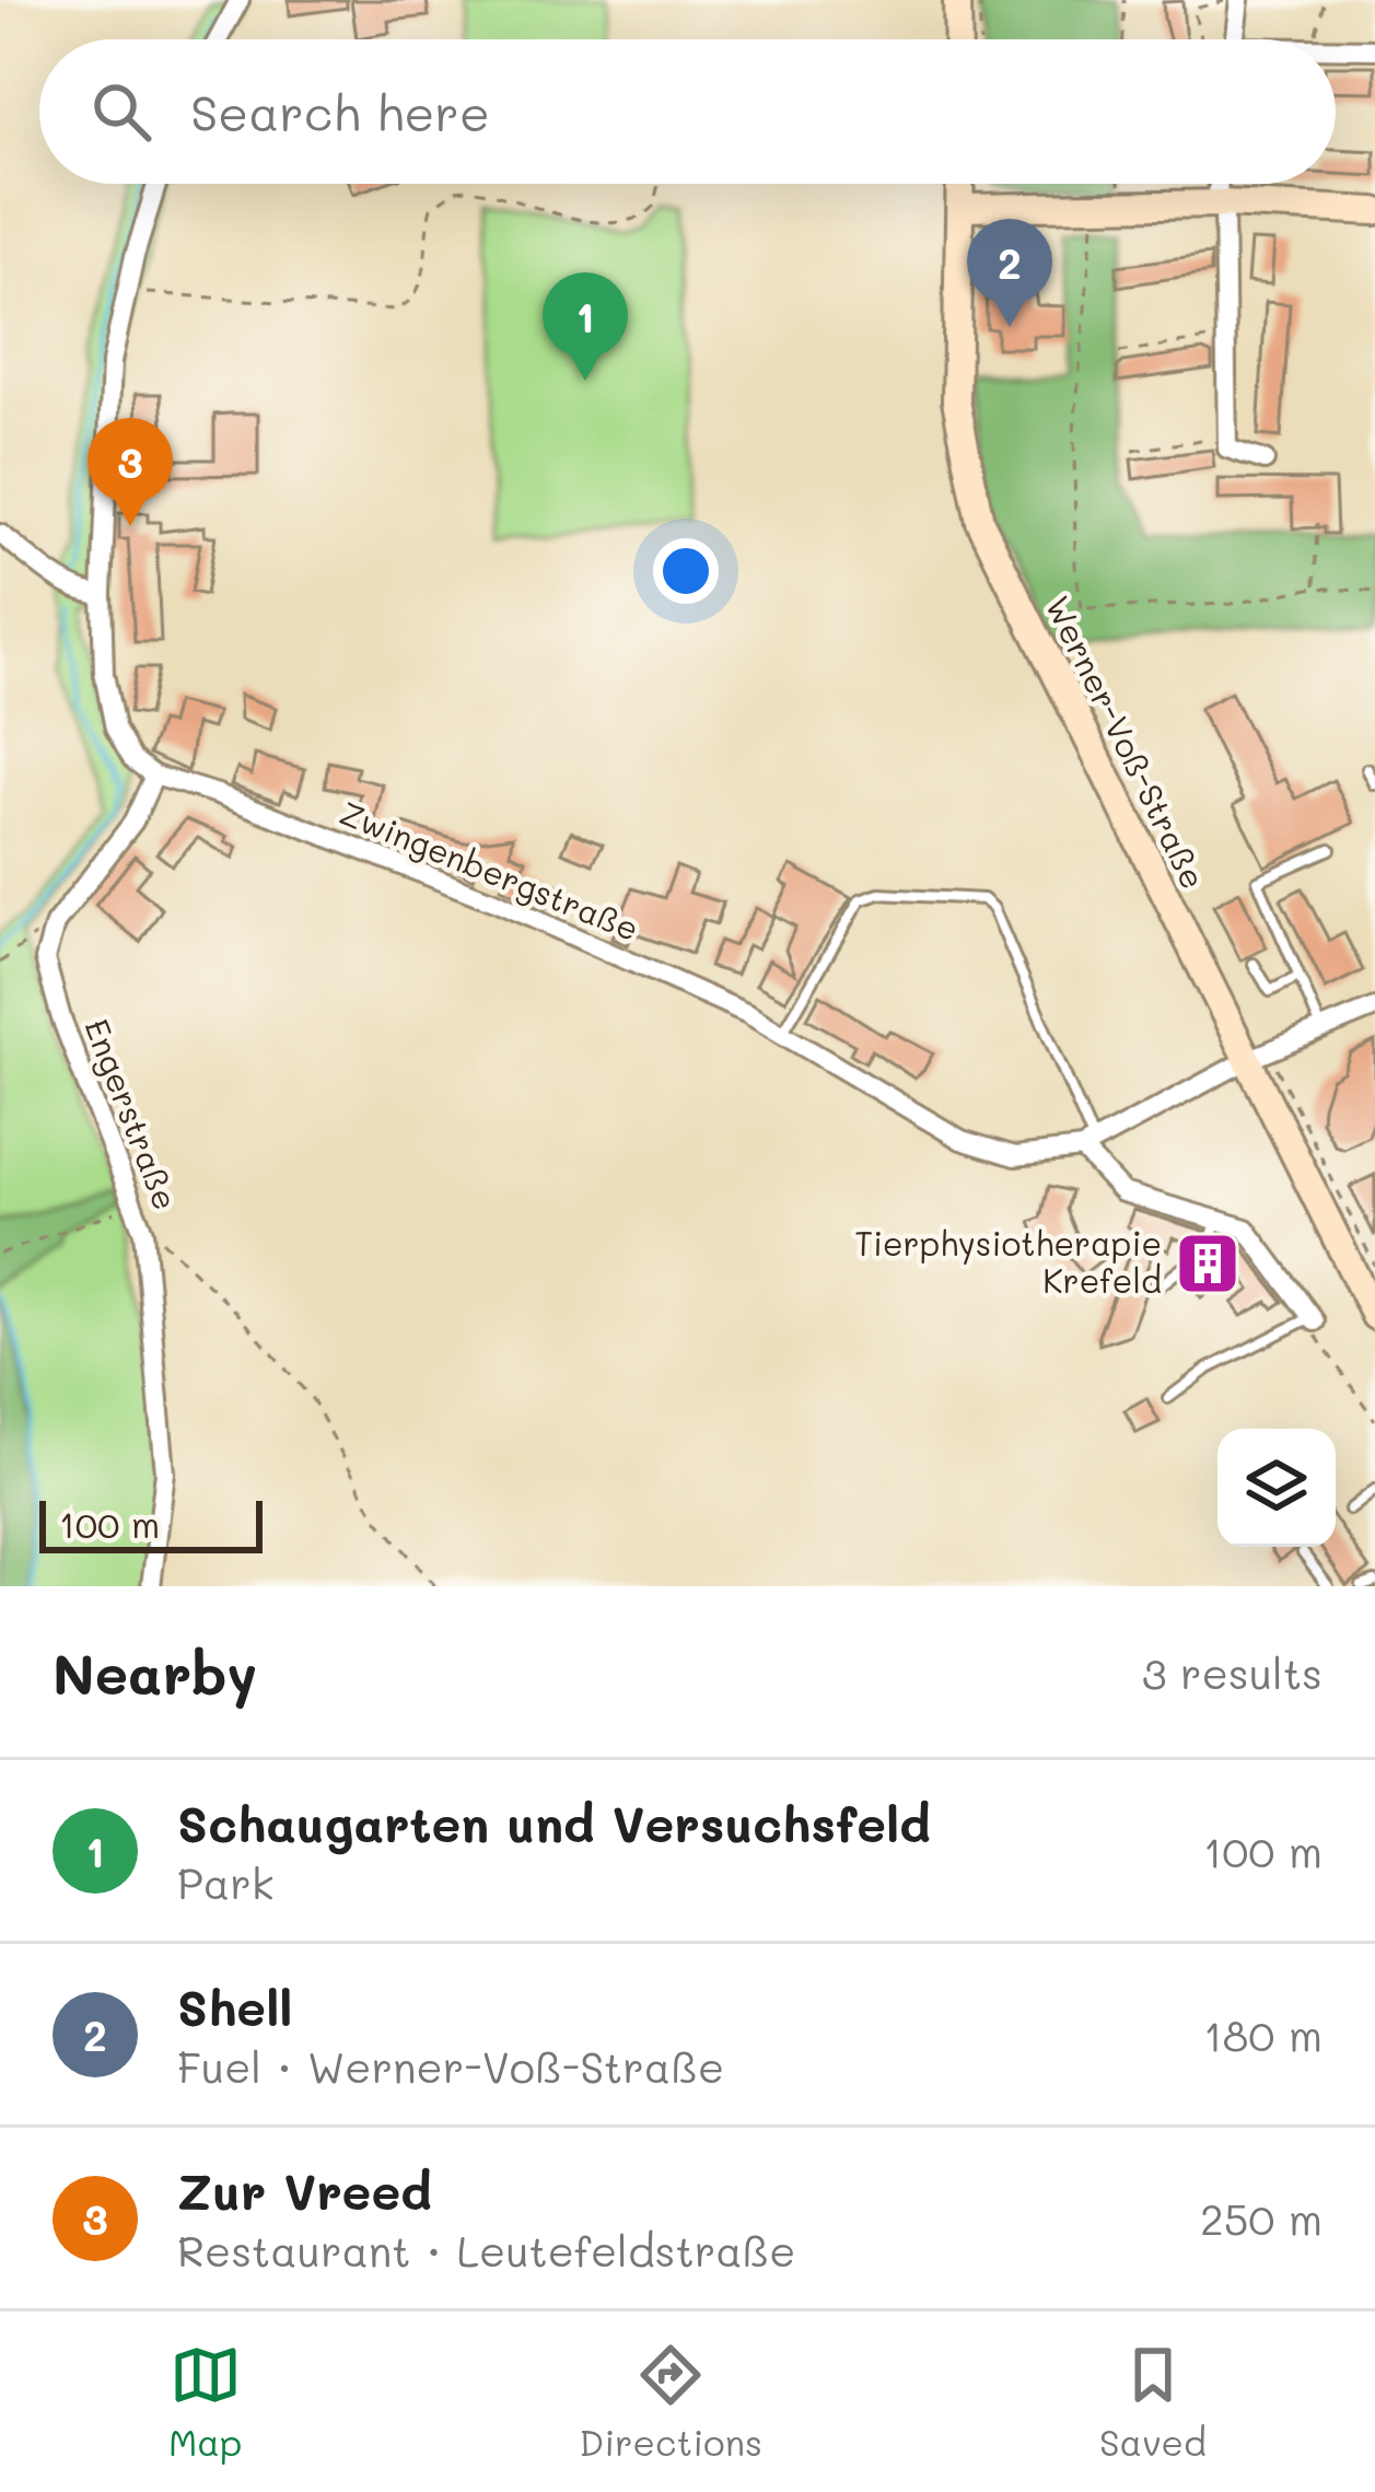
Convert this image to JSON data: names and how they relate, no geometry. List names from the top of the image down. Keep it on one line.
{"streets":{"main road":["Werner-Voß-Straße"],"street":["Zwingenbergstraße","Engerstraße"]},"crossings":[["Werner-Voß-Straße","Zwingenbergstraße"]],"places":{"building":["Tierphysiotherapie Krefeld"]},"scale_bar":"100 m","page":{"search":"Search here","pins":["2","1","3"],"scale":"100 m","heading":["Nearby","3 results"],"list":[{"mark":"1","name":"Schaugarten und Versuchsfeld","note":"Park","value":"100 m"},{"mark":"2","name":"Shell","note":"Fuel · Werner-Voß-Straße","value":"180 m"},{"mark":"3","name":"Zur Vreed","note":"Restaurant · Leutefeldstraße","value":"250 m"}],"nav":["Map","Directions","Saved"]}}
